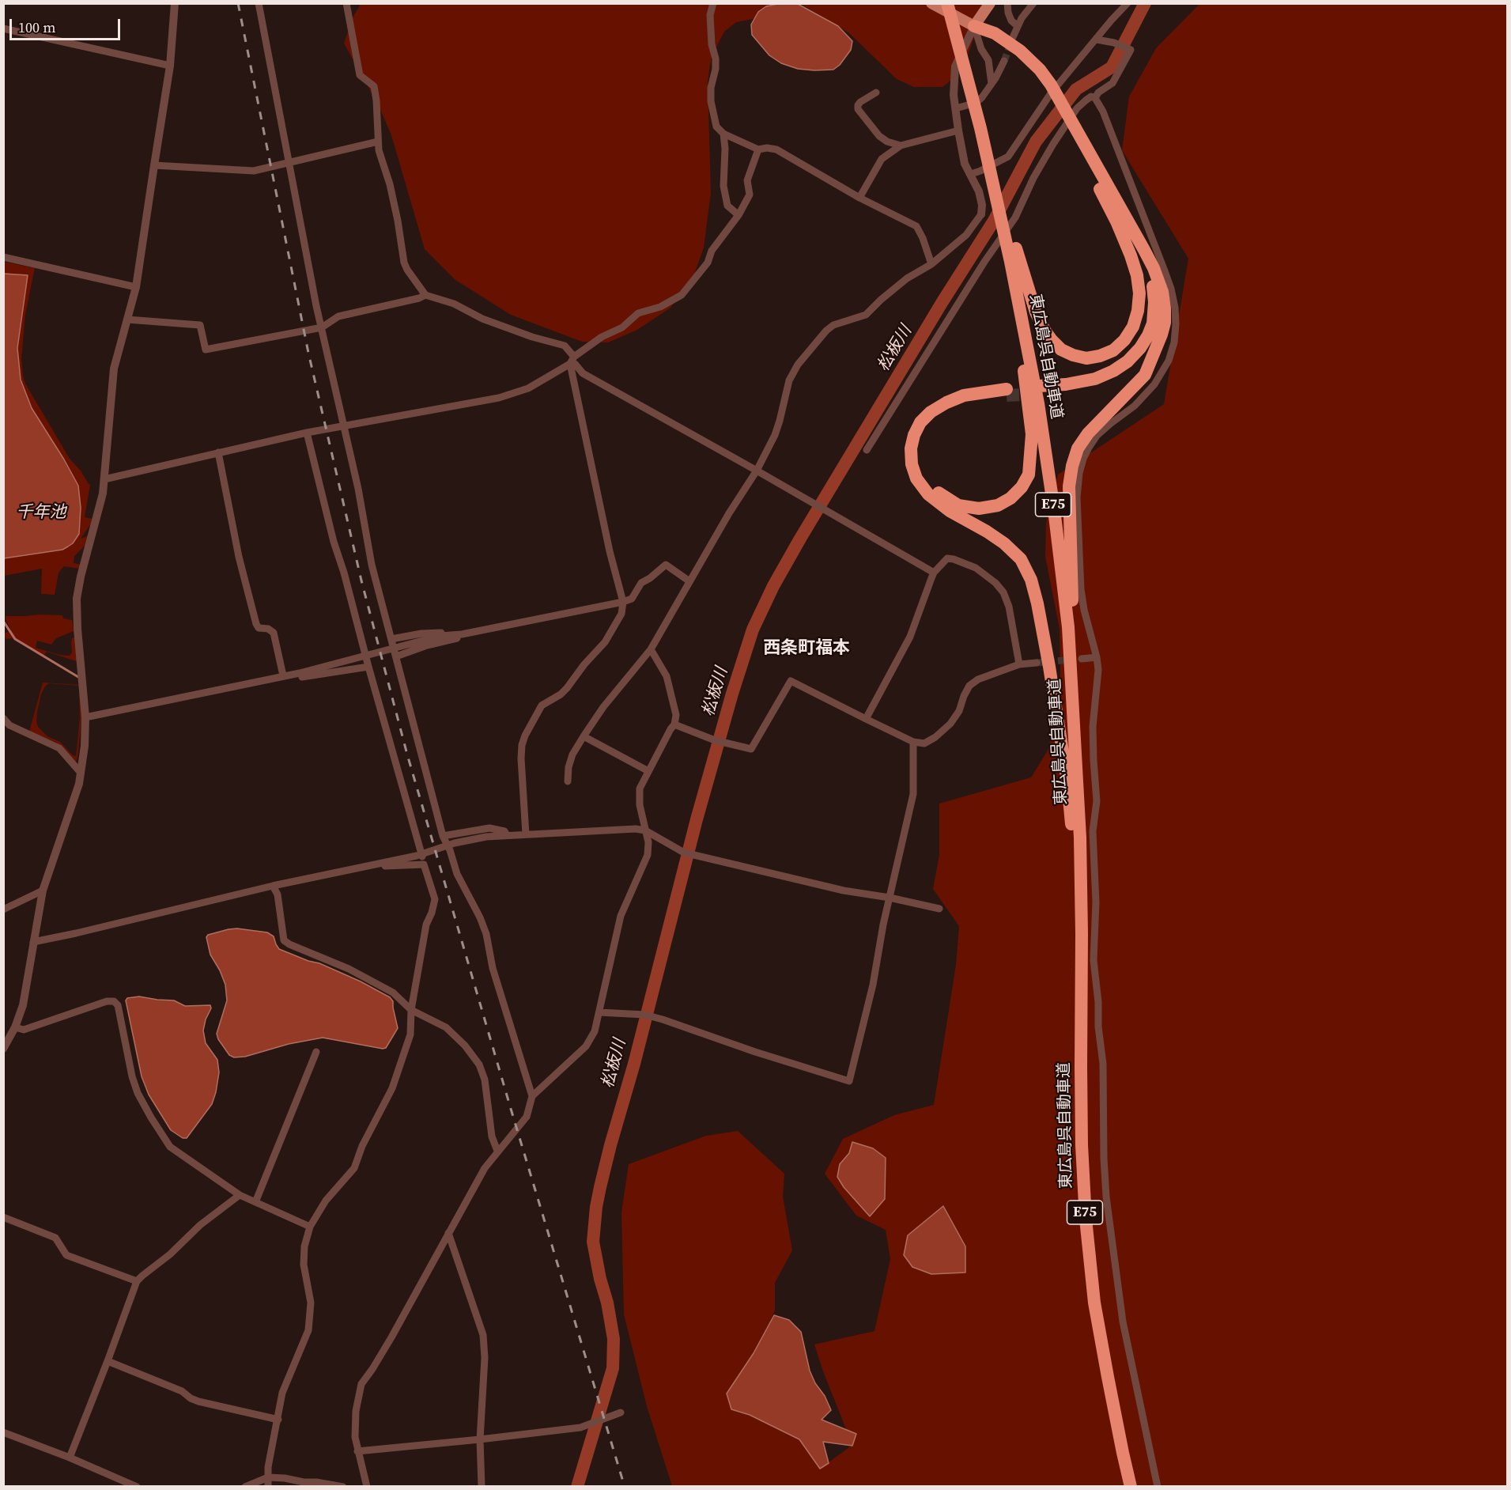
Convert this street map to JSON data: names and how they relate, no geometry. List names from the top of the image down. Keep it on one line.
{"streets":{"highway":["東広島呉自動車道","E75"]},"districts":["西条町福本"],"water":["松板川","千年池"],"scale_bar":"100 m"}
